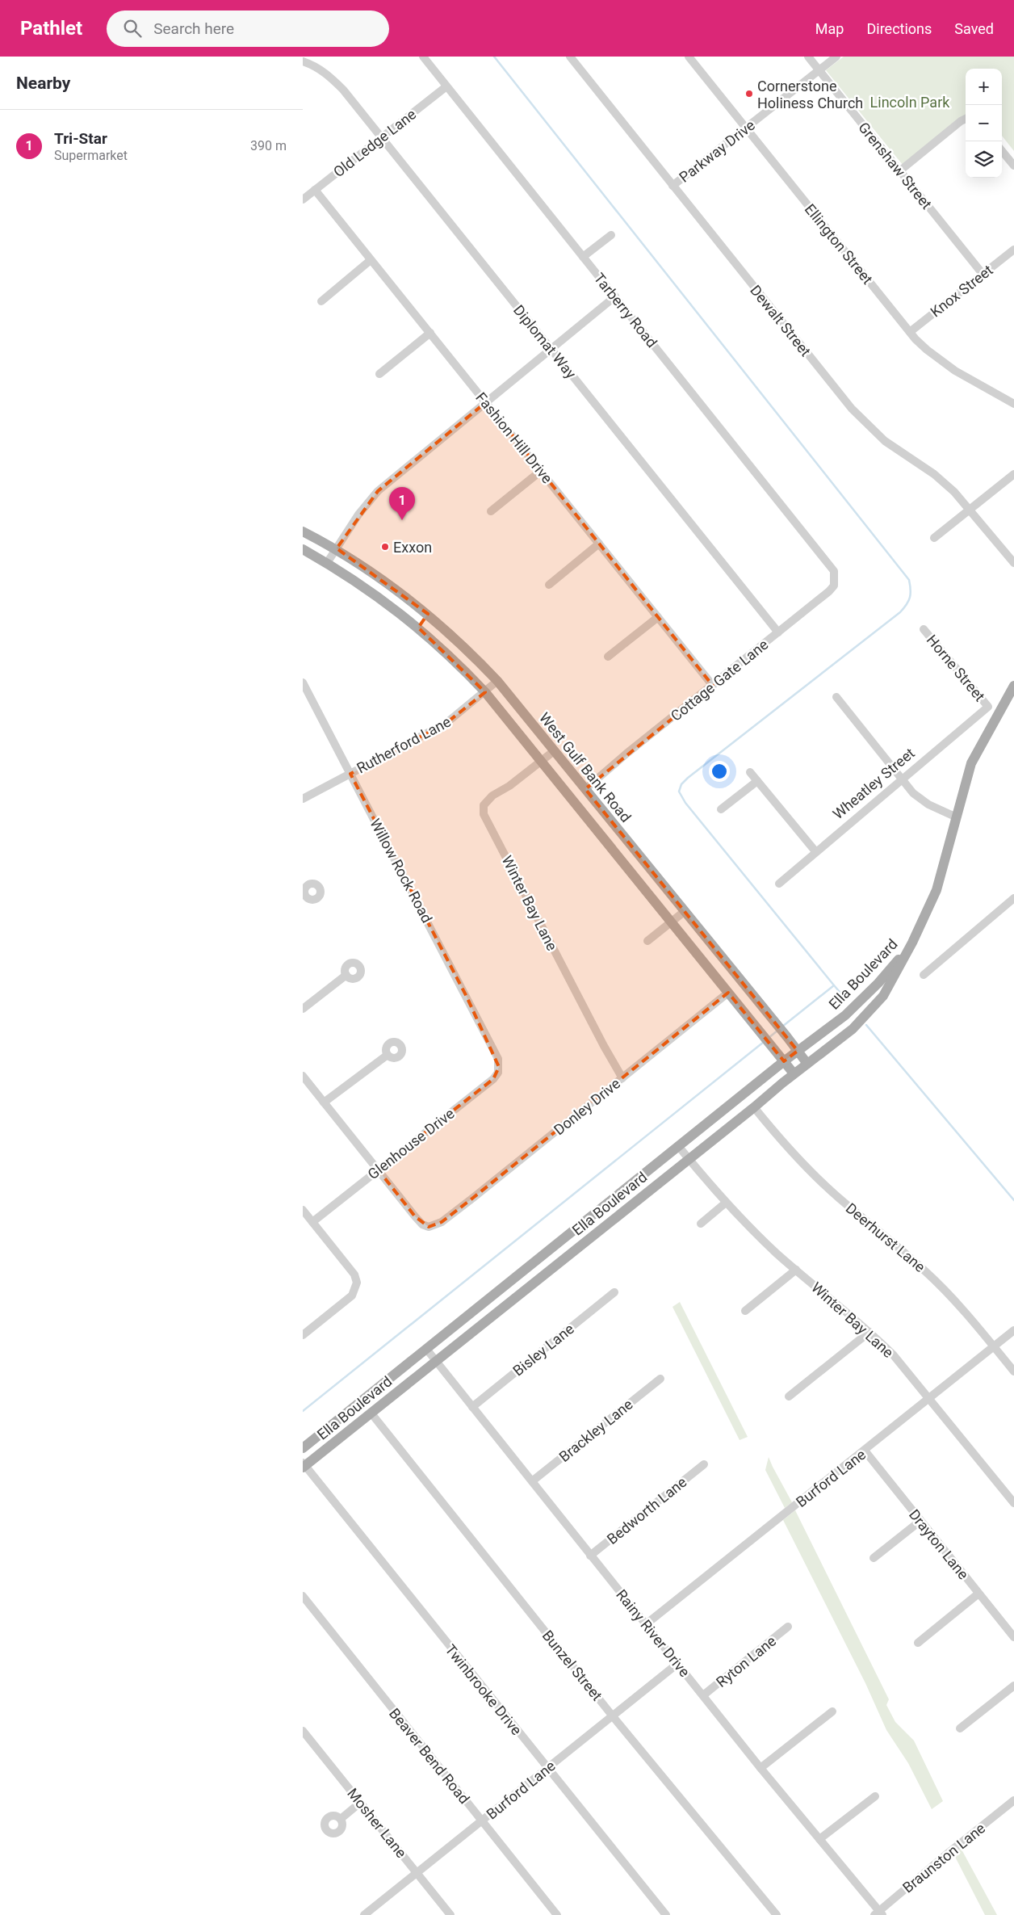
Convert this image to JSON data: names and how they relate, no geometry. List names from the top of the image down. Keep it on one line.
{"streets":{"main road":["West Gulf Bank Road","Ella Boulevard"],"street":["Old Ledge Lane","Parkway Drive","Grenshaw Street","Ellington Street","Knox Street","Tarberry Road","Dewalt Street","Diplomat Way","Fashion Hill Drive","Horne Street","Cottage Gate Lane","Rutherford Lane","Wheatley Street","Willow Rock Road","Winter Bay Lane","Donley Drive","Glenhouse Drive","Deerhurst Lane","Bisley Lane","Brackley Lane","Burford Lane","Bedworth Lane","Drayton Lane","Rainy River Drive","Ryton Lane","Bunzel Street","Twinbrooke Drive","Beaver Bend Road","Mosher Lane","Braunston Lane"]},"crossings":[["Old Ledge Lane","Tarberry Road"],["Old Ledge Lane","Diplomat Way"],["Old Ledge Lane","Fashion Hill Drive"],["Parkway Drive","Grenshaw Street"],["Parkway Drive","Ellington Street"],["Parkway Drive","Dewalt Street"],["Grenshaw Street","Knox Street"],["Ellington Street","Knox Street"],["Tarberry Road","Cottage Gate Lane"],["Diplomat Way","Cottage Gate Lane"],["Fashion Hill Drive","Cottage Gate Lane"],["Horne Street","Wheatley Street"],["Cottage Gate Lane","West Gulf Bank Road"],["Rutherford Lane","West Gulf Bank Road"],["Rutherford Lane","Willow Rock Road"],["West Gulf Bank Road","Winter Bay Lane"],["West Gulf Bank Road","Ella Boulevard"],["Willow Rock Road","Glenhouse Drive"],["Winter Bay Lane","Ella Boulevard"],["Winter Bay Lane","Donley Drive"],["Winter Bay Lane","Burford Lane"],["Ella Boulevard","Deerhurst Lane"],["Ella Boulevard","Rainy River Drive"],["Ella Boulevard","Bunzel Street"],["Ella Boulevard","Twinbrooke Drive"],["Donley Drive","Glenhouse Drive"],["Deerhurst Lane","Burford Lane"],["Bisley Lane","Rainy River Drive"],["Brackley Lane","Rainy River Drive"],["Burford Lane","Drayton Lane"],["Burford Lane","Rainy River Drive"],["Burford Lane","Bunzel Street"],["Burford Lane","Twinbrooke Drive"],["Burford Lane","Beaver Bend Road"],["Burford Lane","Mosher Lane"],["Bedworth Lane","Rainy River Drive"],["Rainy River Drive","Ryton Lane"],["Rainy River Drive","Braunston Lane"]],"parks":["Lincoln Park"],"places":["Cornerstone Holiness Church","Exxon"],"page":{"header":"Pathlet","search":"Search here","nav":["Map","Directions","Saved"],"heading":"Nearby","map_buttons":["+","−"],"list":[{"mark":"1","name":"Tri-Star","note":"Supermarket","value":"390 m"}],"pins":"1"}}
